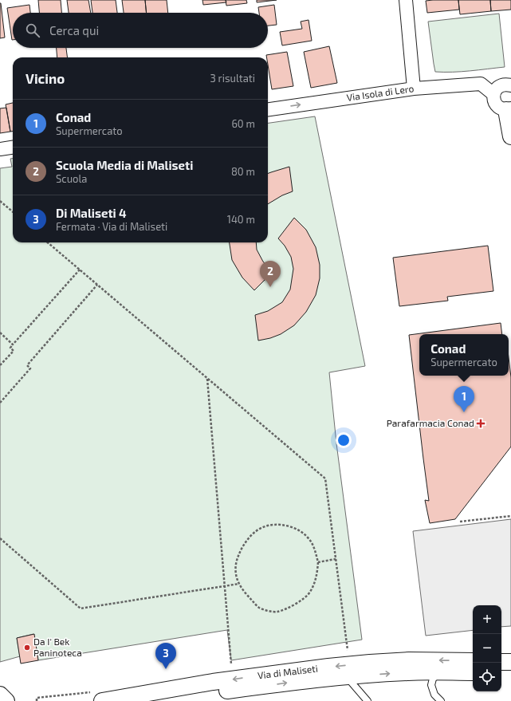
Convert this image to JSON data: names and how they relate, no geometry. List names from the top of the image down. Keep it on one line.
{"streets":{"street":["Via Isola di Lero","Via di Maliseti"]},"one_way":["Via Isola di Lero"],"places":{"health":["Parafarmacia Conad"],"other":["Da I' Bek Paninoteca"]},"page":{"search":"Cerca qui","heading":["Vicino","3 risultati"],"list":[{"mark":"1","name":"Conad","note":"Supermercato","value":"60 m"},{"mark":"2","name":"Scuola Media di Maliseti","note":"Scuola","value":"80 m"},{"mark":"3","name":"Di Maliseti 4","note":"Fermata · Via di Maliseti","value":"140 m"}],"pins":["2","1","3"],"popup":["Conad","Supermercato"],"map_buttons":["+","−"]}}
